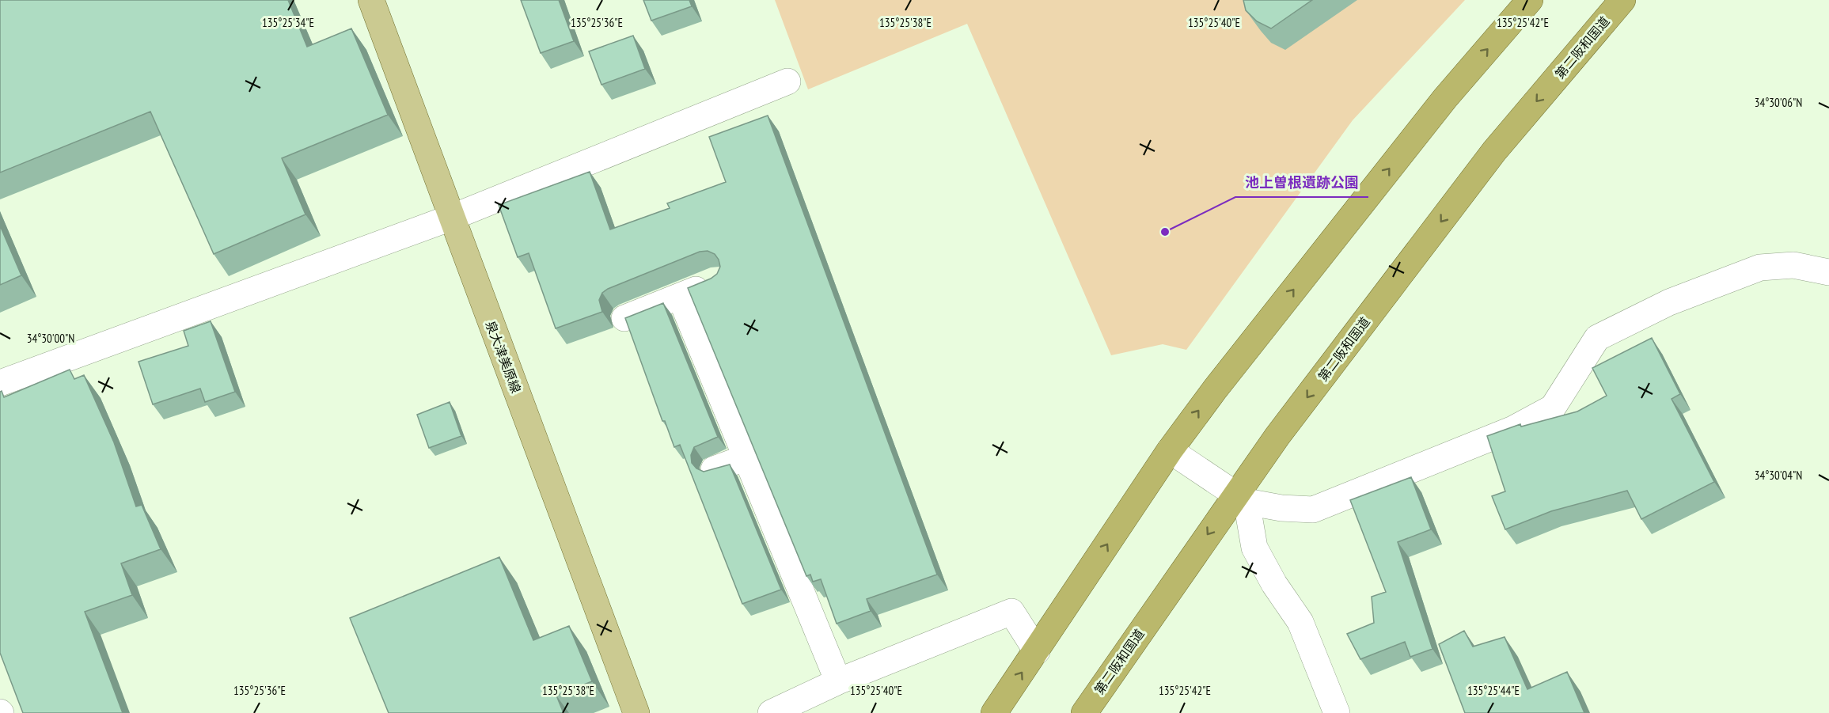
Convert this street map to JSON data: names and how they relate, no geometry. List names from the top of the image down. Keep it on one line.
{"streets":{"highway":["第二阪和国道"],"main road":["泉大津美原線"]},"places":["池上曽根遺跡公園"],"coordinates":["135°25'34\"E","135°25'36\"E","135°25'40\"E","135°25'42\"E","135°25'38\"E","34°30'06\"N","34°30'00\"N","34°30'04\"N","135°25'44\"E"]}
